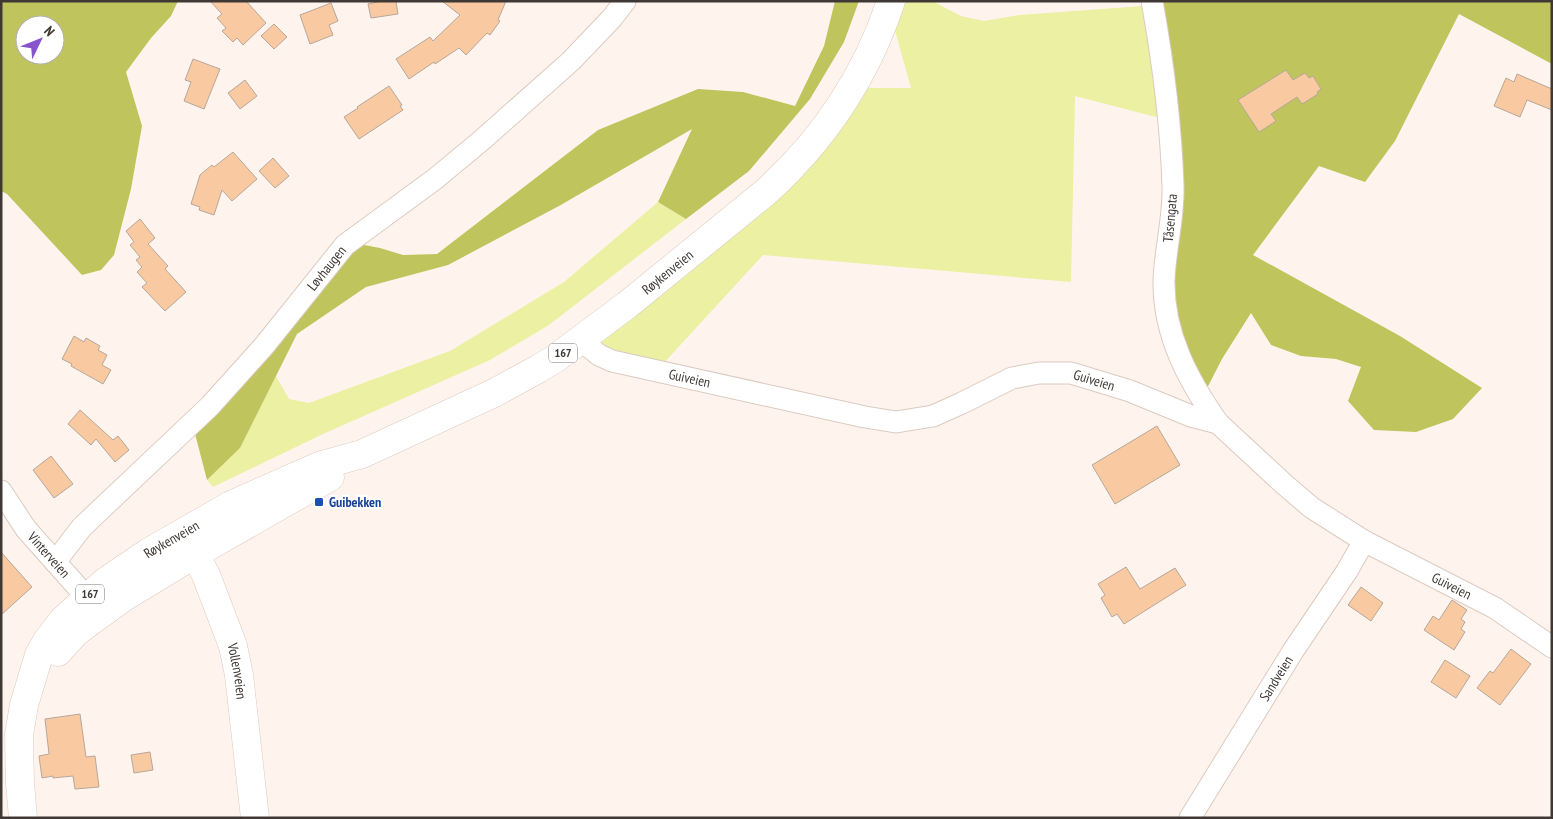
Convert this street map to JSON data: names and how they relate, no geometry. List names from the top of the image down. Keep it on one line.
{"streets":{"main road":["Røykenveien","167","Vollenveien"],"street":["Tåsengata","Løvhaugen","Guiveien","Vinterveien","Sandveien"]},"crossings":[["Tåsengata","Guiveien"],["Løvhaugen","Vinterveien"],["Røykenveien","Guiveien"],["Røykenveien","Vinterveien"],["Røykenveien","Vollenveien"],["Guiveien","Sandveien"]],"places":{"transit":["Guibekken"]},"north":"top right"}
